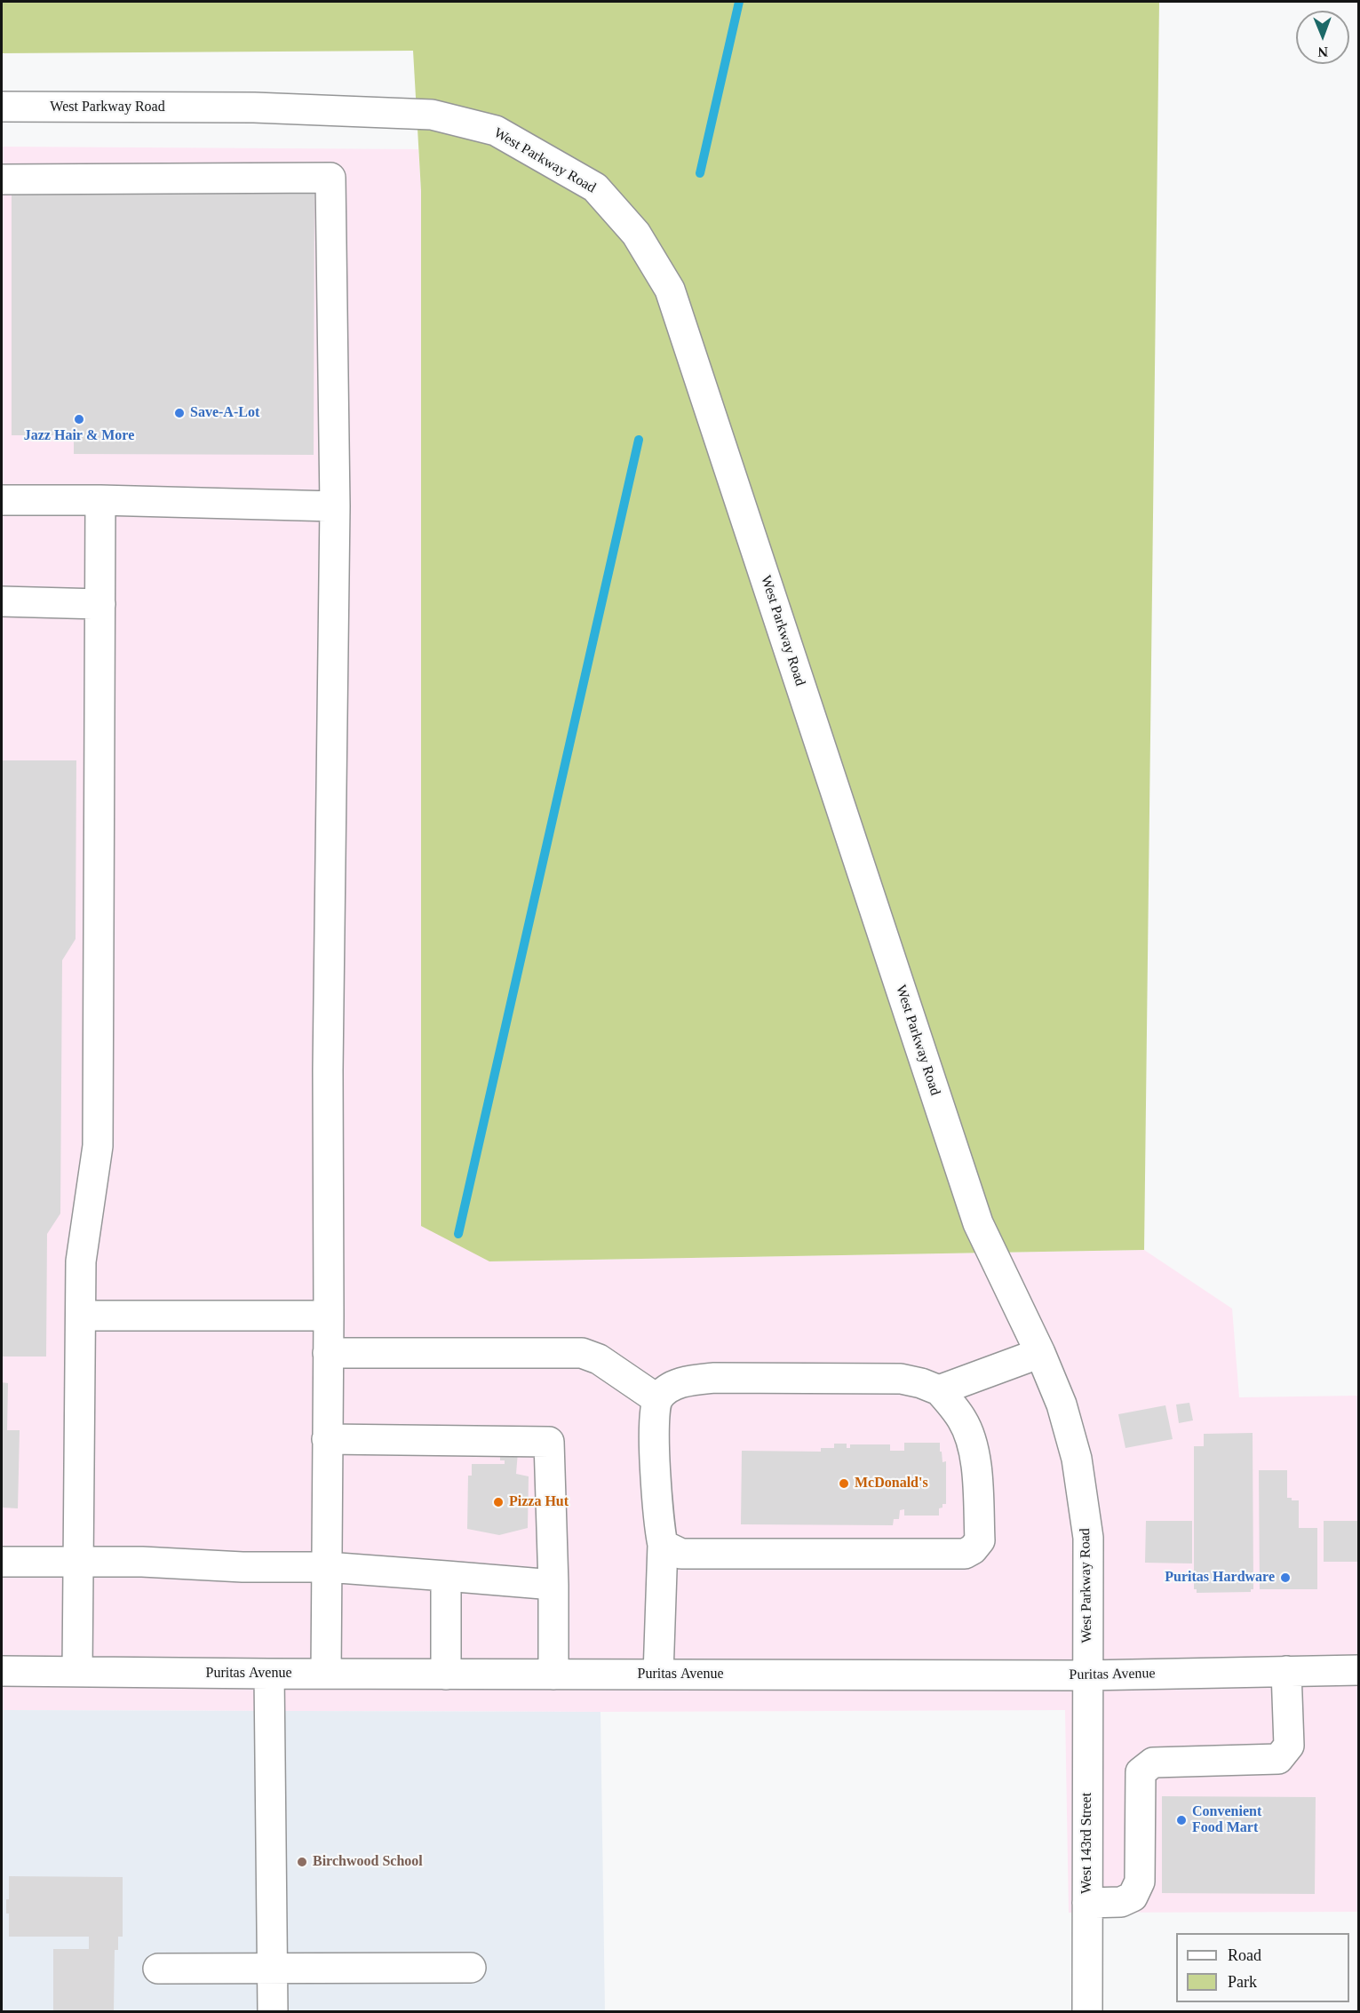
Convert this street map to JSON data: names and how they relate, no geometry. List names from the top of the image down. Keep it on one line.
{"streets":{"street":["West Parkway Road","Puritas Avenue","West 143rd Street"]},"crossings":[["West Parkway Road","Puritas Avenue"],["West Parkway Road","West 143rd Street"],["Puritas Avenue","West 143rd Street"]],"places":["Save-A-Lot","Jazz Hair & More","McDonald's","Pizza Hut","Puritas Hardware","Convenient Food Mart","Birchwood School"],"legend":["Road","Park"],"north":"bottom"}
